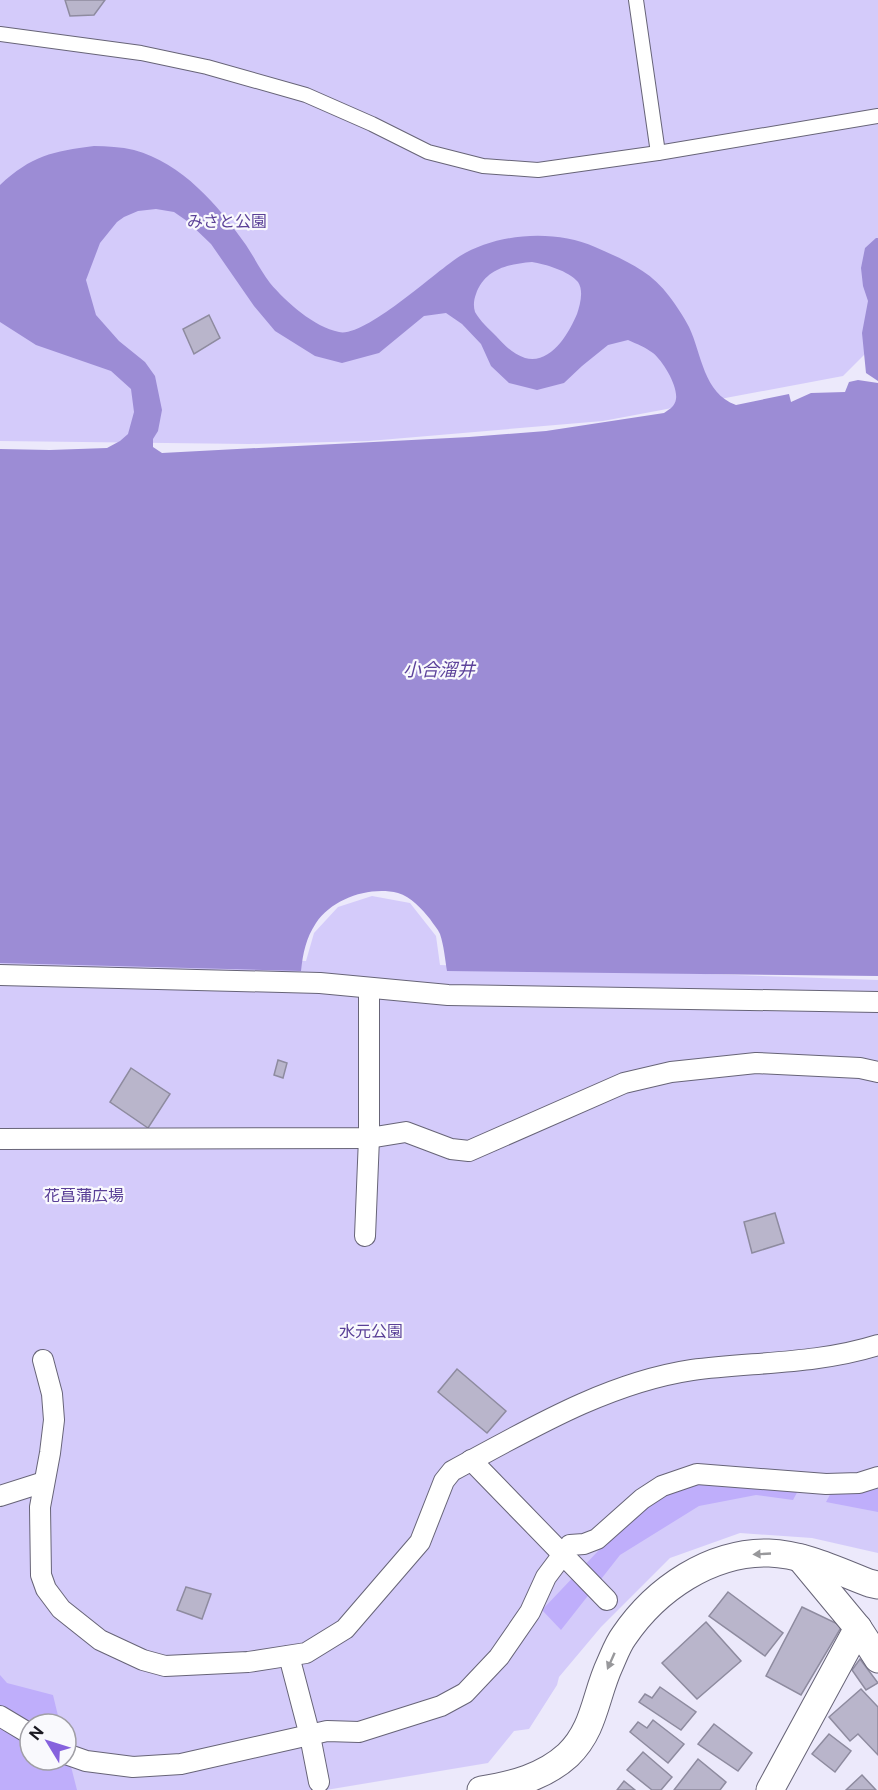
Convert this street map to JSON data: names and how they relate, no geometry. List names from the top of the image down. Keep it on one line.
{"water":["小合溜井"],"parks":["みさと公園","花菖蒲広場","水元公園"],"north":"top left"}
